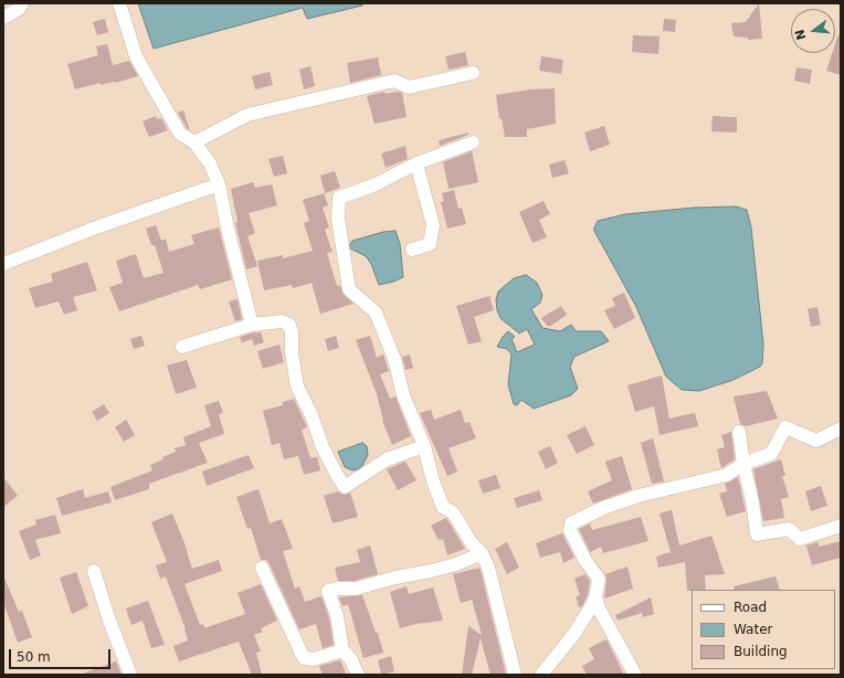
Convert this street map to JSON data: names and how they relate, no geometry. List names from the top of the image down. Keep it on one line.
{"legend":["Road","Water","Building"],"scale_bar":"50 m","north":"left"}
